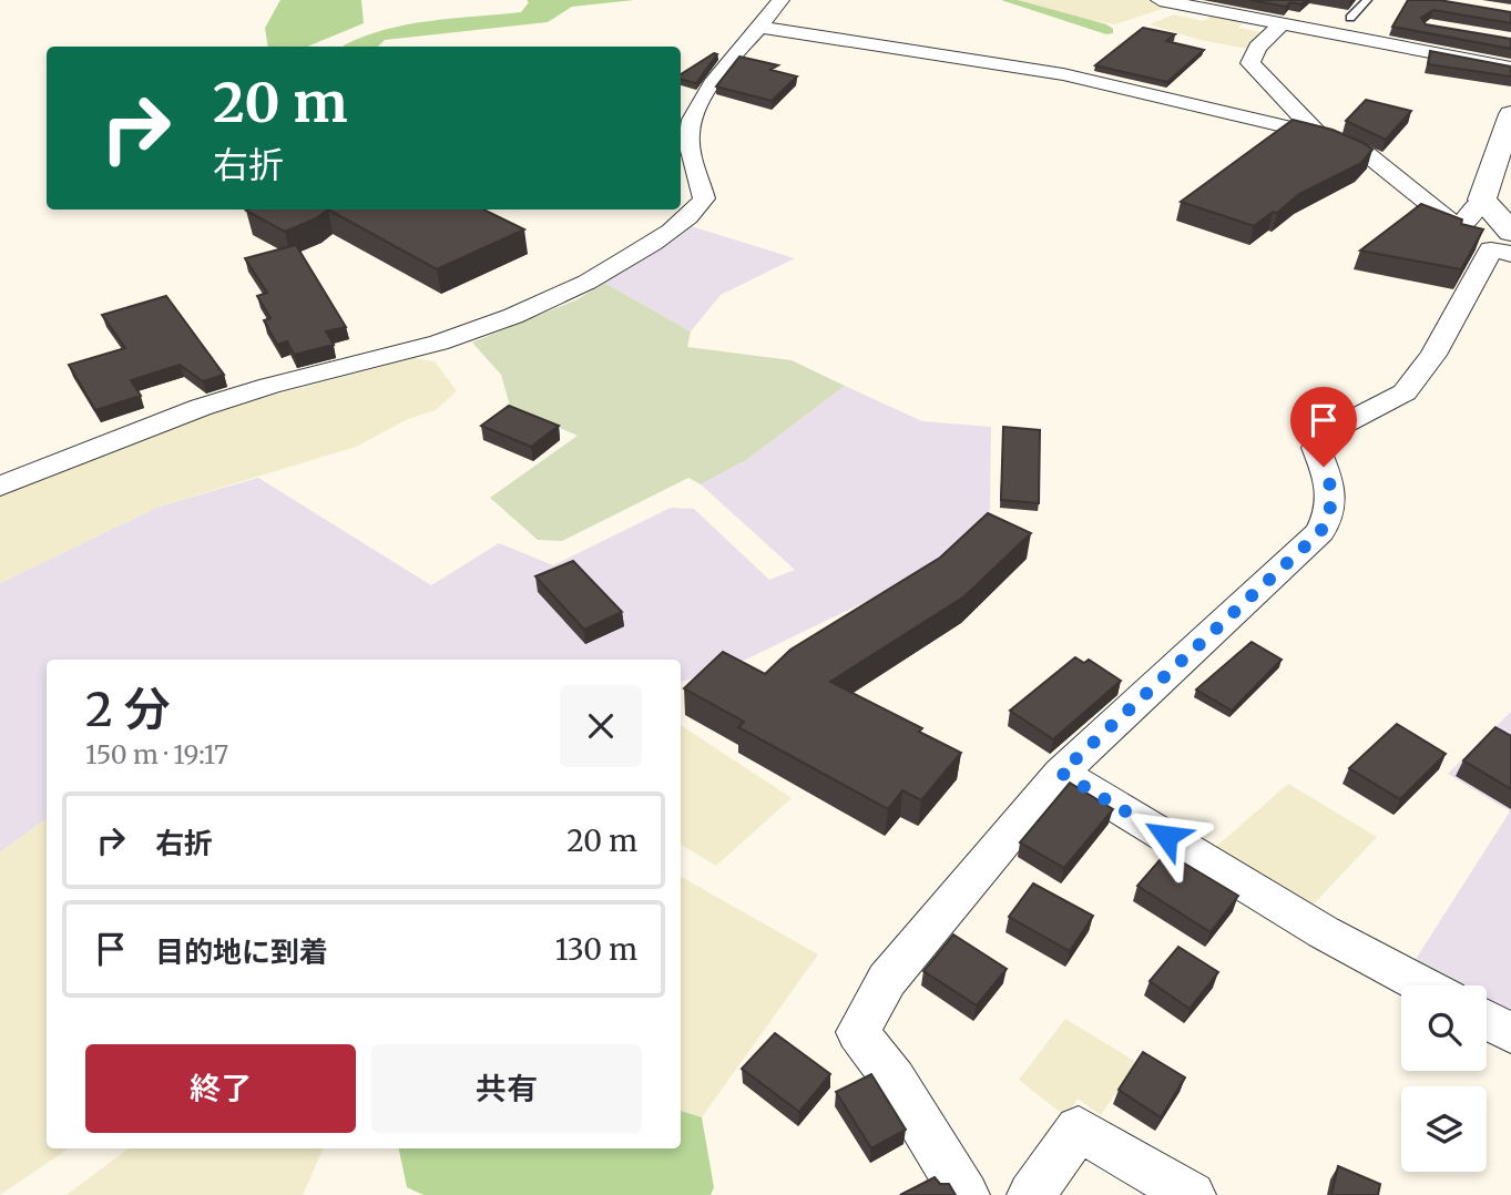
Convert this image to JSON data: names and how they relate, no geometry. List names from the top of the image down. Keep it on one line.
{"page":{"turn":["20 m","右折"],"heading":["2 分","150 m · 19:17"],"list":[{"name":"右折","value":"20 m"},{"name":"目的地に到着","value":"130 m"}],"buttons":["終了","共有"]}}
